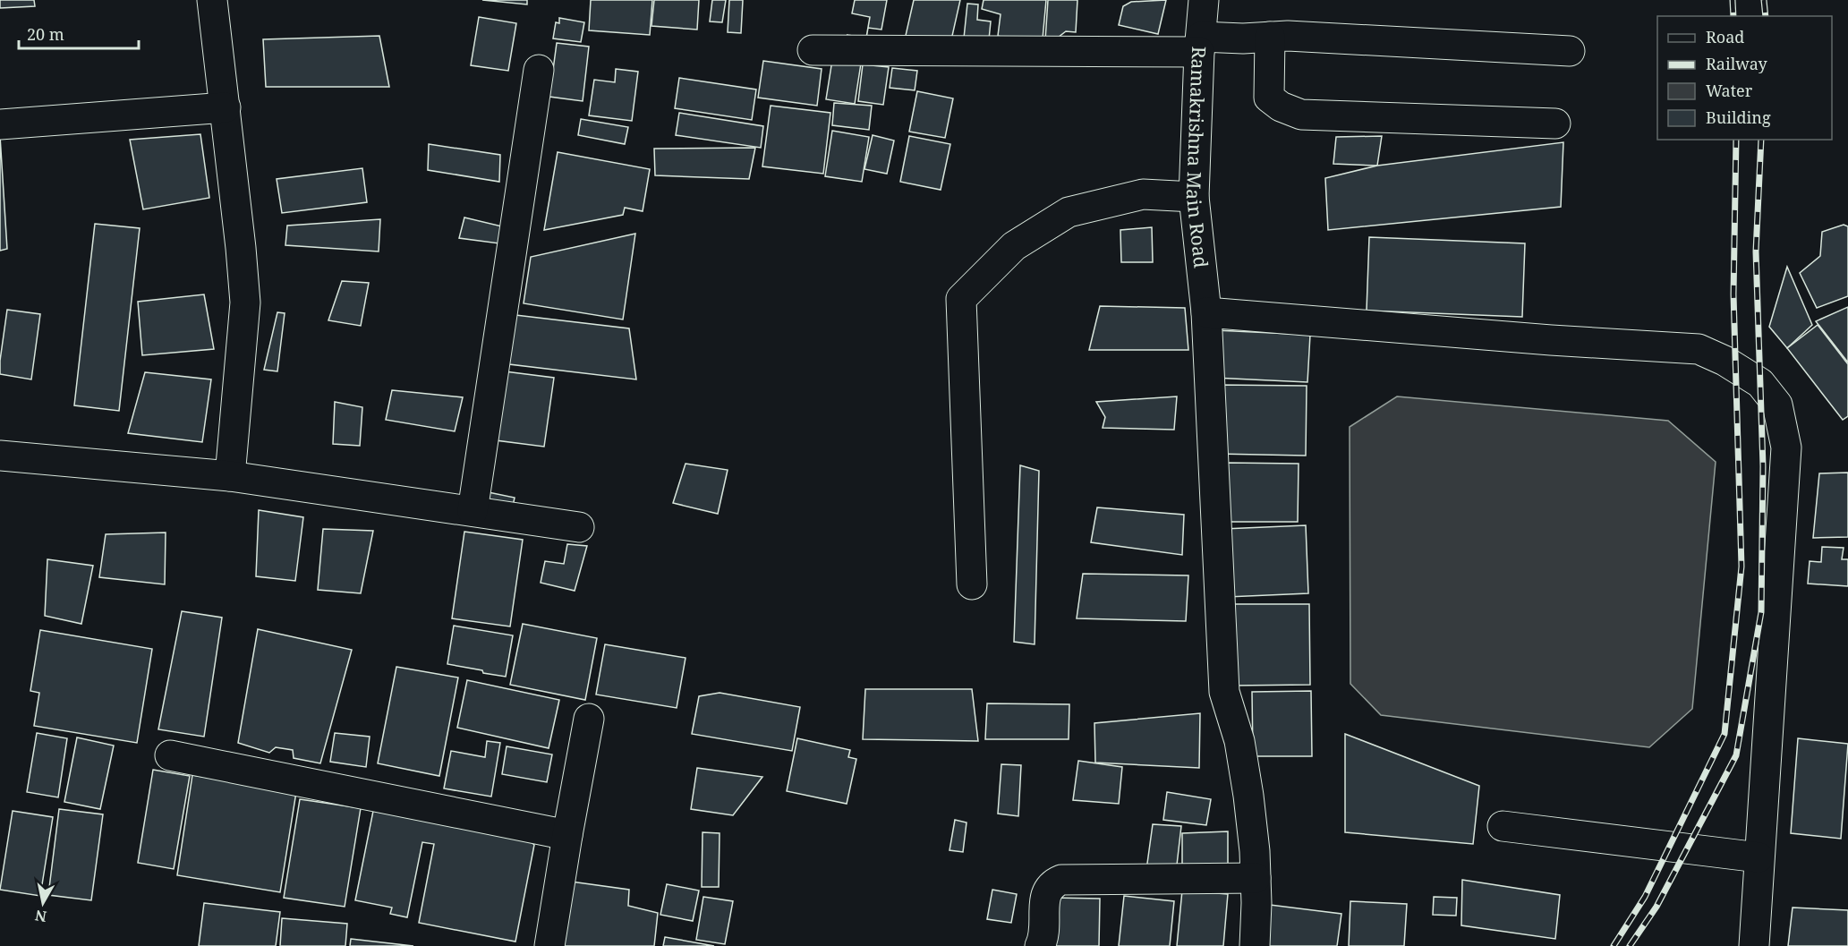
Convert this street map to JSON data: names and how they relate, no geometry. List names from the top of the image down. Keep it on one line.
{"streets":{"street":["Ramakrishna Main Road"]},"legend":["Road","Railway","Water","Building"],"scale_bar":"20 m","north":"bottom"}
